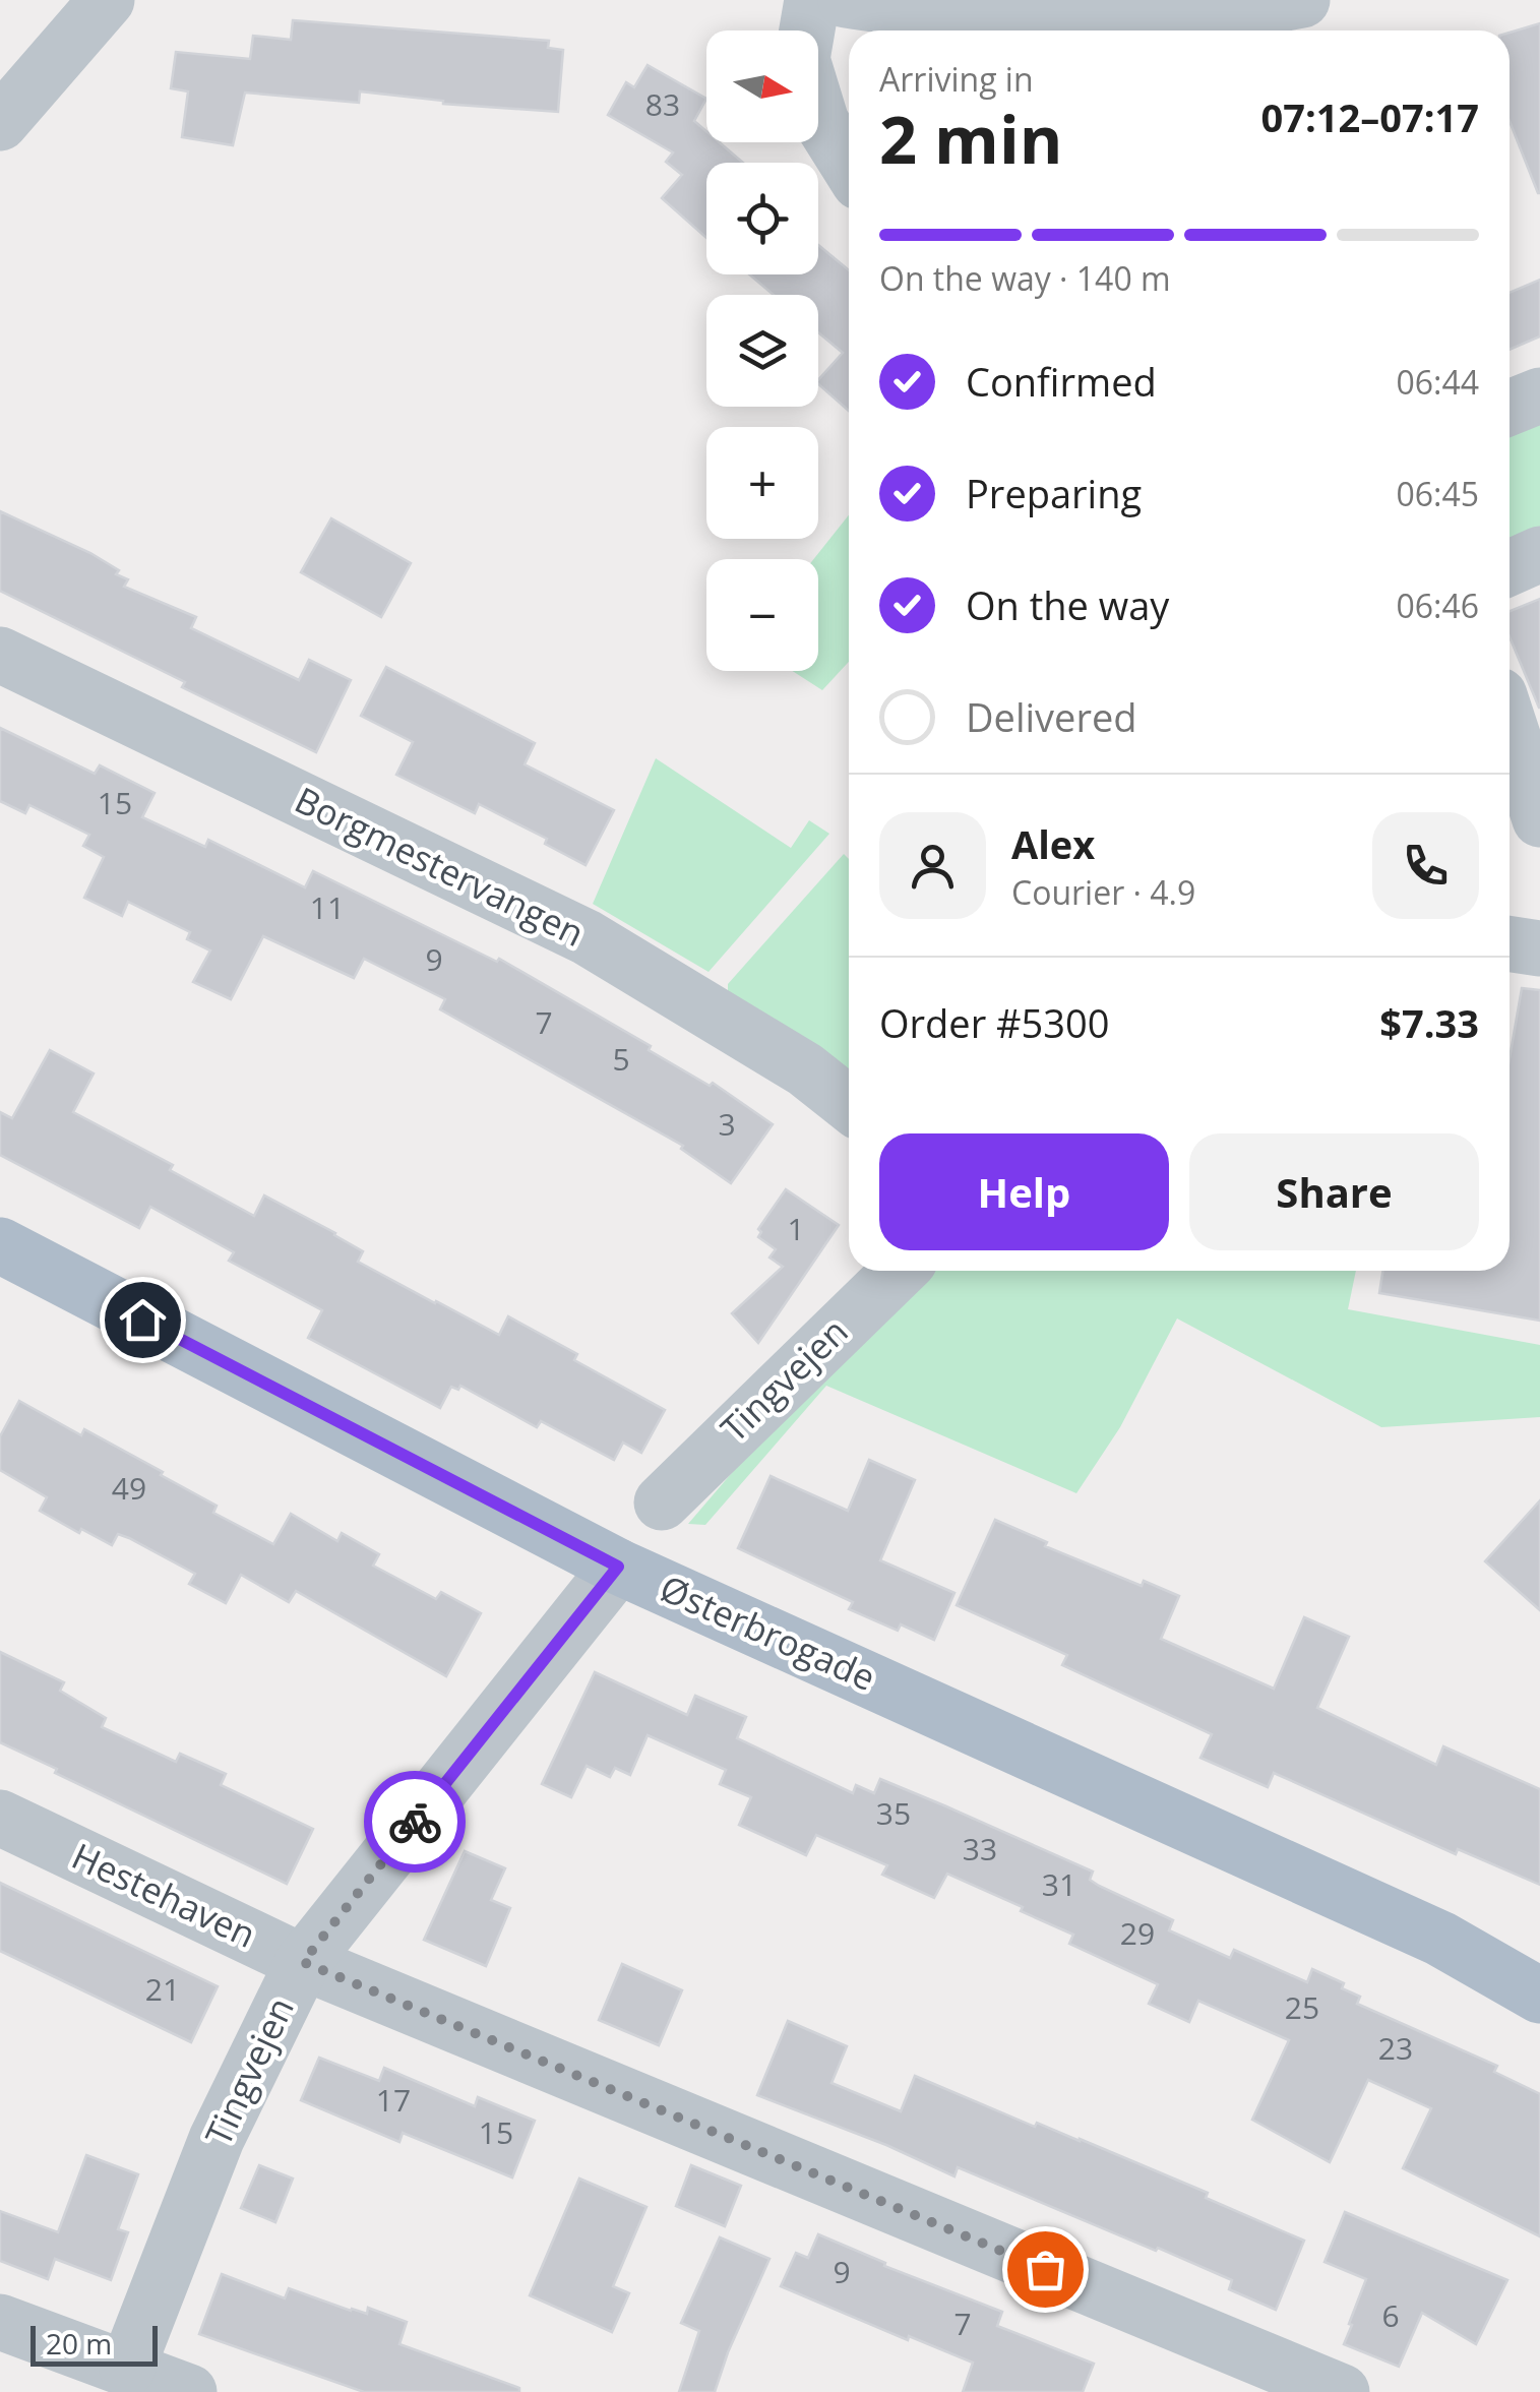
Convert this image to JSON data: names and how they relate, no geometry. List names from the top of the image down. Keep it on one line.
{"streets":{"main road":["Østerbrogade"],"street":["Borgmestervangen","Tingvejen","Hestehaven"]},"crossings":[["Tingvejen","Østerbrogade"],["Tingvejen","Hestehaven"]],"house_numbers":["83","15","11","9","7","5","3","1","49","35","33","31","29","21","25","23","17","15","9","6","7"],"scale_bar":"20 m","north":"right","page":{"map_buttons":["+","−"],"heading":["2 min","Arriving in","07:12–07:17"],"panel":["Alex","Courier · 4.9","Order #5300","$7.33"],"bar":"On the way · 140 m","list":[["Confirmed","06:44"],["Preparing","06:45"],["On the way","06:46"],"Delivered"],"buttons":["Help","Share"],"scale":"20 m"}}
